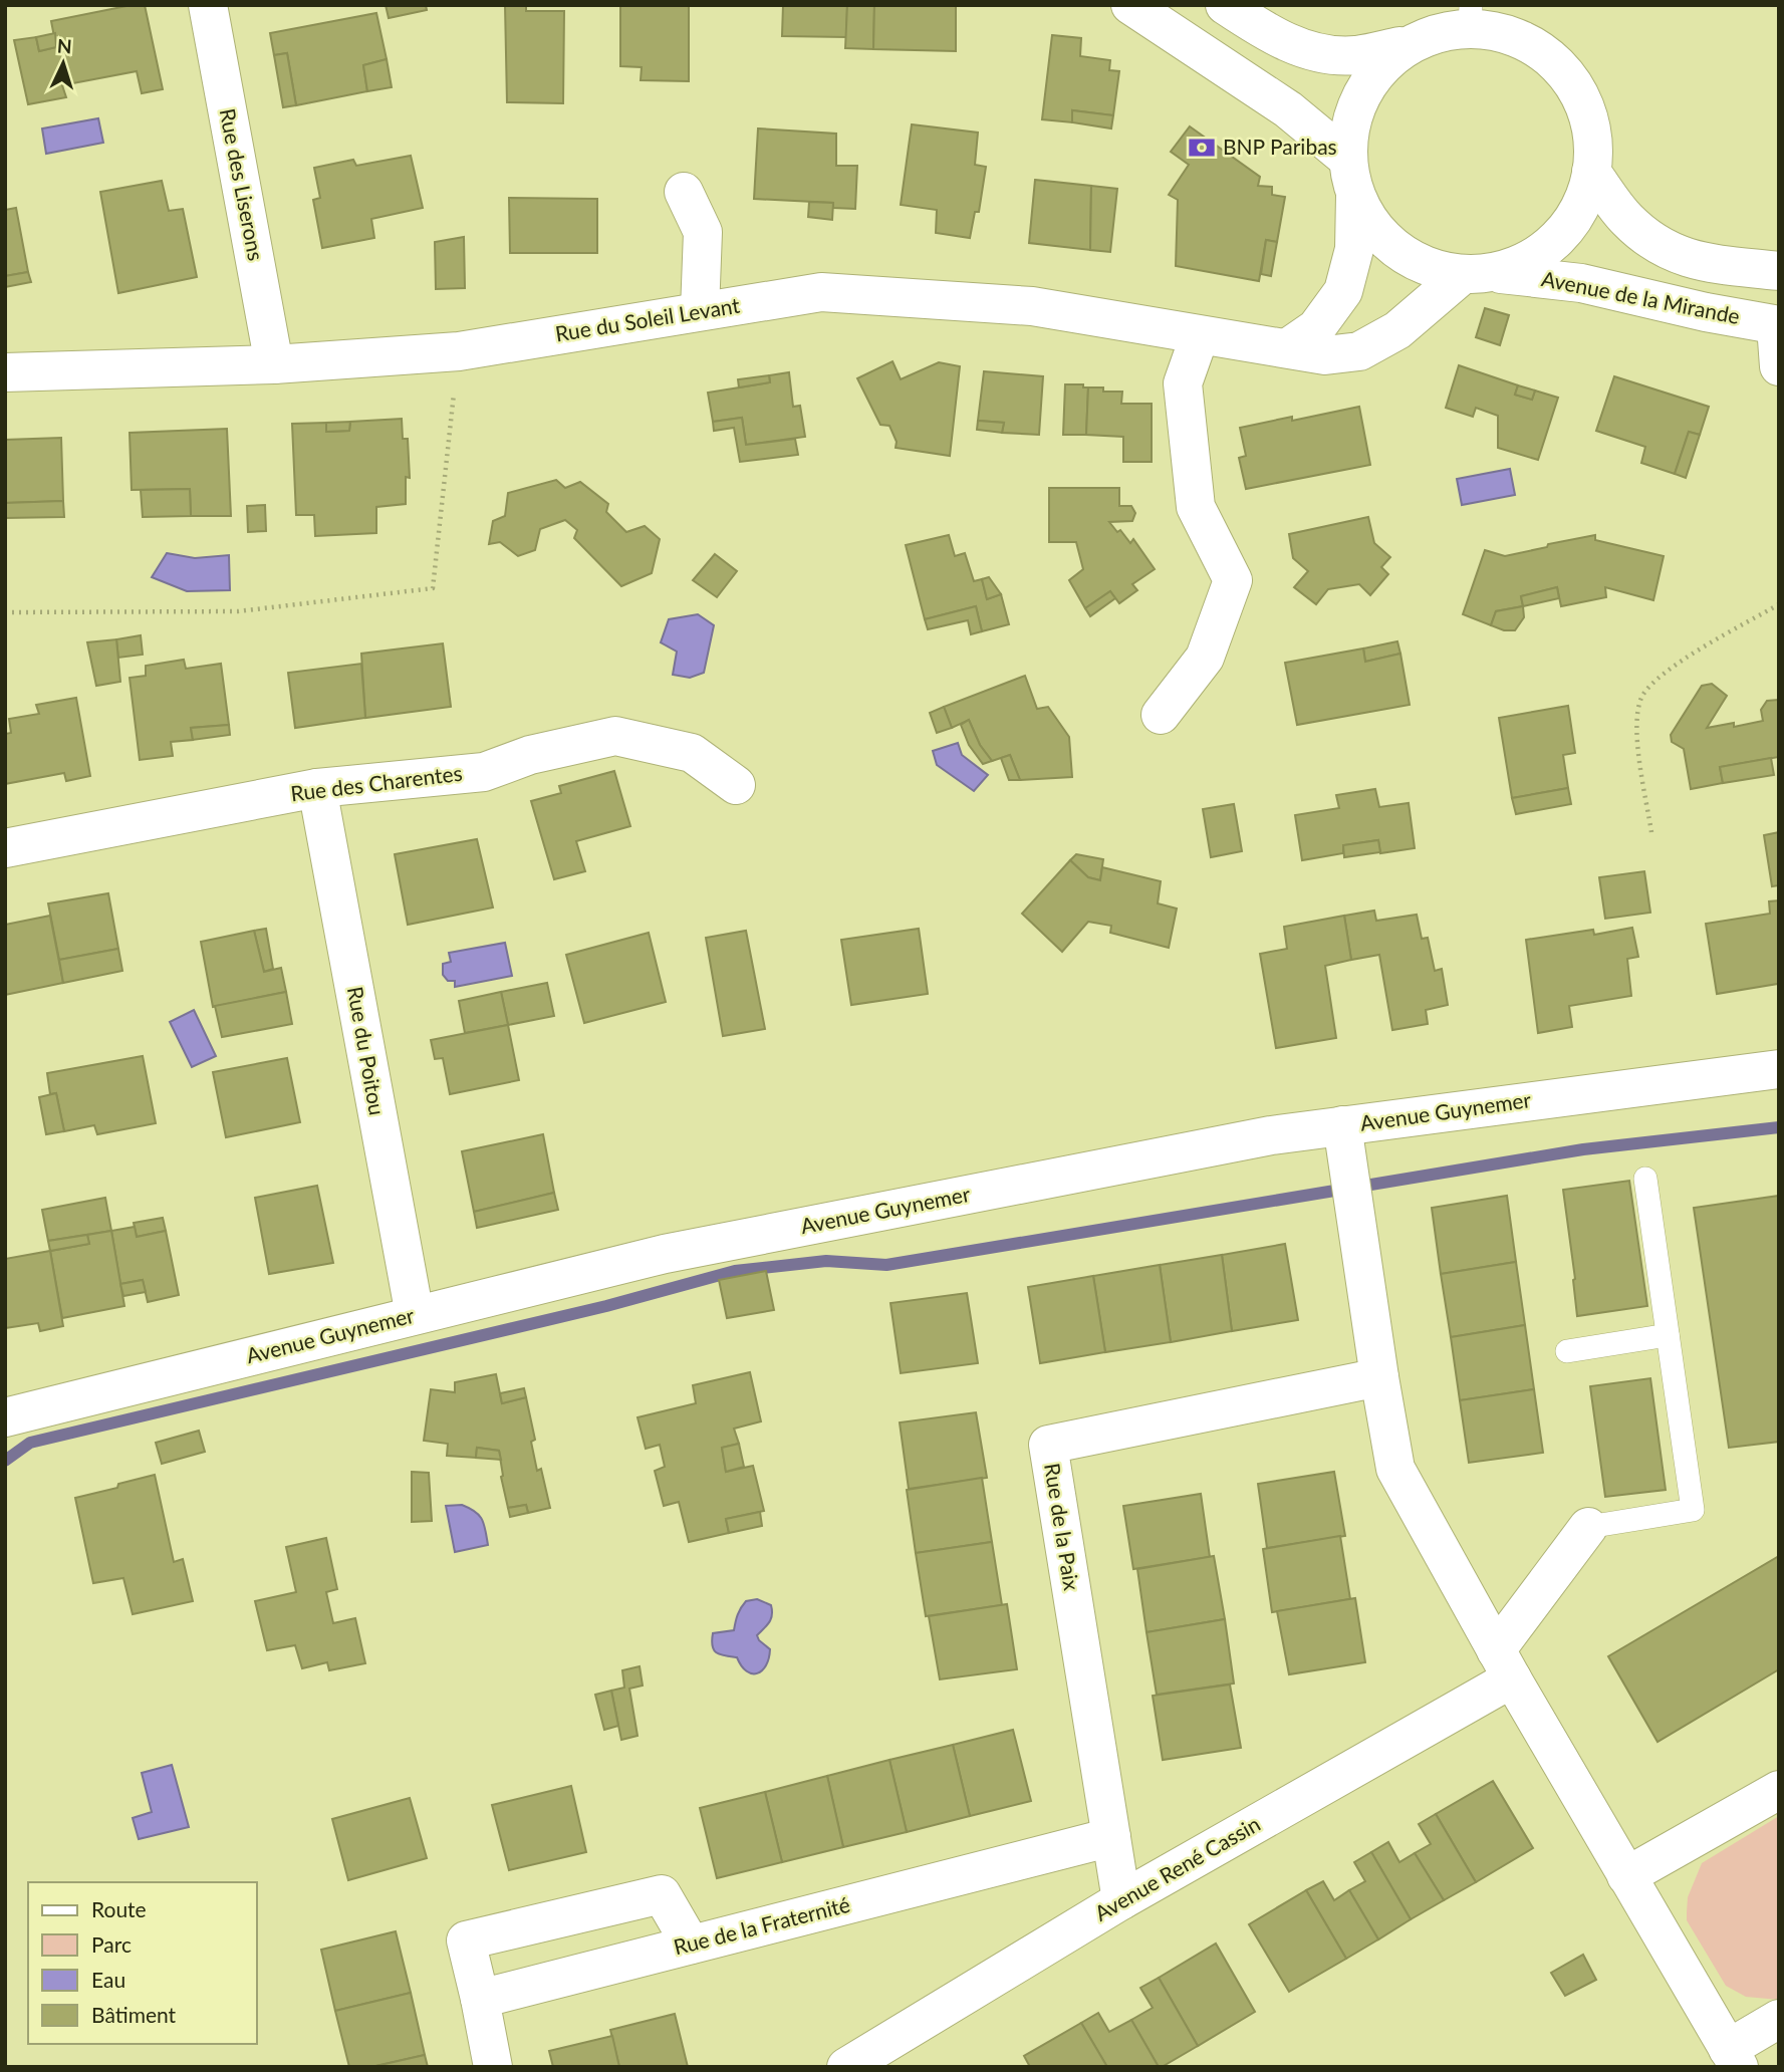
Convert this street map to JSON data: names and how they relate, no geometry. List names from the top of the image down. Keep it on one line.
{"streets":{"street":["Rue des Liserons","Avenue de la Mirande","Rue du Soleil Levant","Rue des Charentes","Rue du Poitou","Avenue Guynemer","Rue de la Paix","Avenue René Cassin","Rue de la Fraternité"]},"crossings":[["Rue des Liserons","Rue du Soleil Levant"],["Avenue de la Mirande","Rue du Soleil Levant"],["Rue des Charentes","Rue du Poitou"],["Rue du Poitou","Avenue Guynemer"],["Rue de la Paix","Avenue René Cassin"],["Rue de la Paix","Rue de la Fraternité"]],"places":{"bank":["BNP Paribas"]},"legend":["Route","Parc","Eau","Bâtiment"],"north":"top"}
